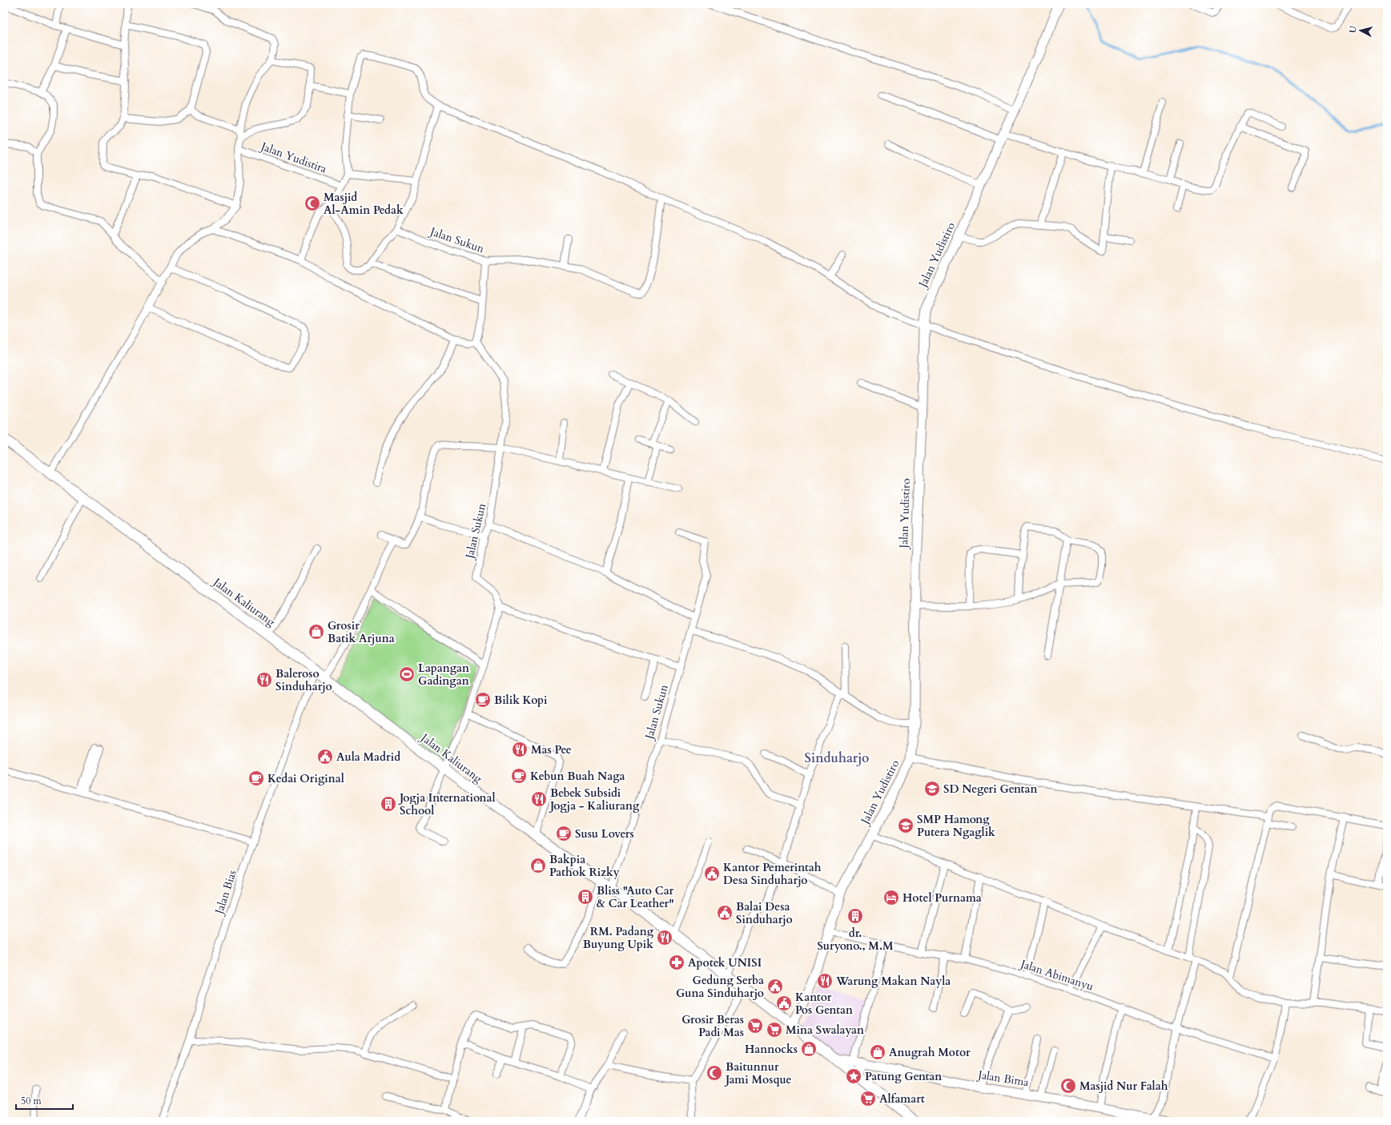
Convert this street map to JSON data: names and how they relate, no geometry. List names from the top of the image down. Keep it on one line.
{"streets":{"main road":["Jalan Kaliurang"],"street":["Jalan Yudistira","Jalan Sukun","Jalan Yudistiro","Jalan Bias","Jalan Abimanyu","Jalan Bima"]},"crossings":[["Jalan Sukun","Jalan Kaliurang"],["Jalan Yudistiro","Jalan Kaliurang"],["Jalan Yudistiro","Jalan Abimanyu"],["Jalan Kaliurang","Jalan Bias"],["Jalan Kaliurang","Jalan Bima"]],"districts":["Sinduharjo"],"places":{"mosque":["Masjid Al-Amin Pedak","Baitunnur Jami Mosque","Masjid Nur Falah"],"shop":["Grosir Batik Arjuna","Bakpia Pathok Rizky","Hannocks","Anugrah Motor"],"sports":["Lapangan Gadingan"],"restaurant":["Baleroso Sinduharjo","Mas Pee","Bebek Subsidi Jogja - Kaliurang","RM. Padang Buyung Upik","Warung Makan Nayla"],"cafe":["Bilik Kopi","Kebun Buah Naga","Kedai Original","Susu Lovers"],"public building":["Aula Madrid","Kantor Pemerintah Desa Sinduharjo","Balai Desa Sinduharjo","Gedung Serba Guna Sinduharjo","Kantor Pos Gentan"],"school or university":["SD Negeri Gentan","SMP Hamong Putera Ngaglik"],"building":["Jogja International School","Bliss \"Auto Car & Car Leather\"","dr. Suryono., M.M"],"hotel":["Hotel Purnama"],"pharmacy":["Apotek UNISI"],"supermarket":["Grosir Beras Padi Mas","Mina Swalayan","Alfamart"],"place":["Patung Gentan"]},"scale_bar":"50 m","north":"left"}
